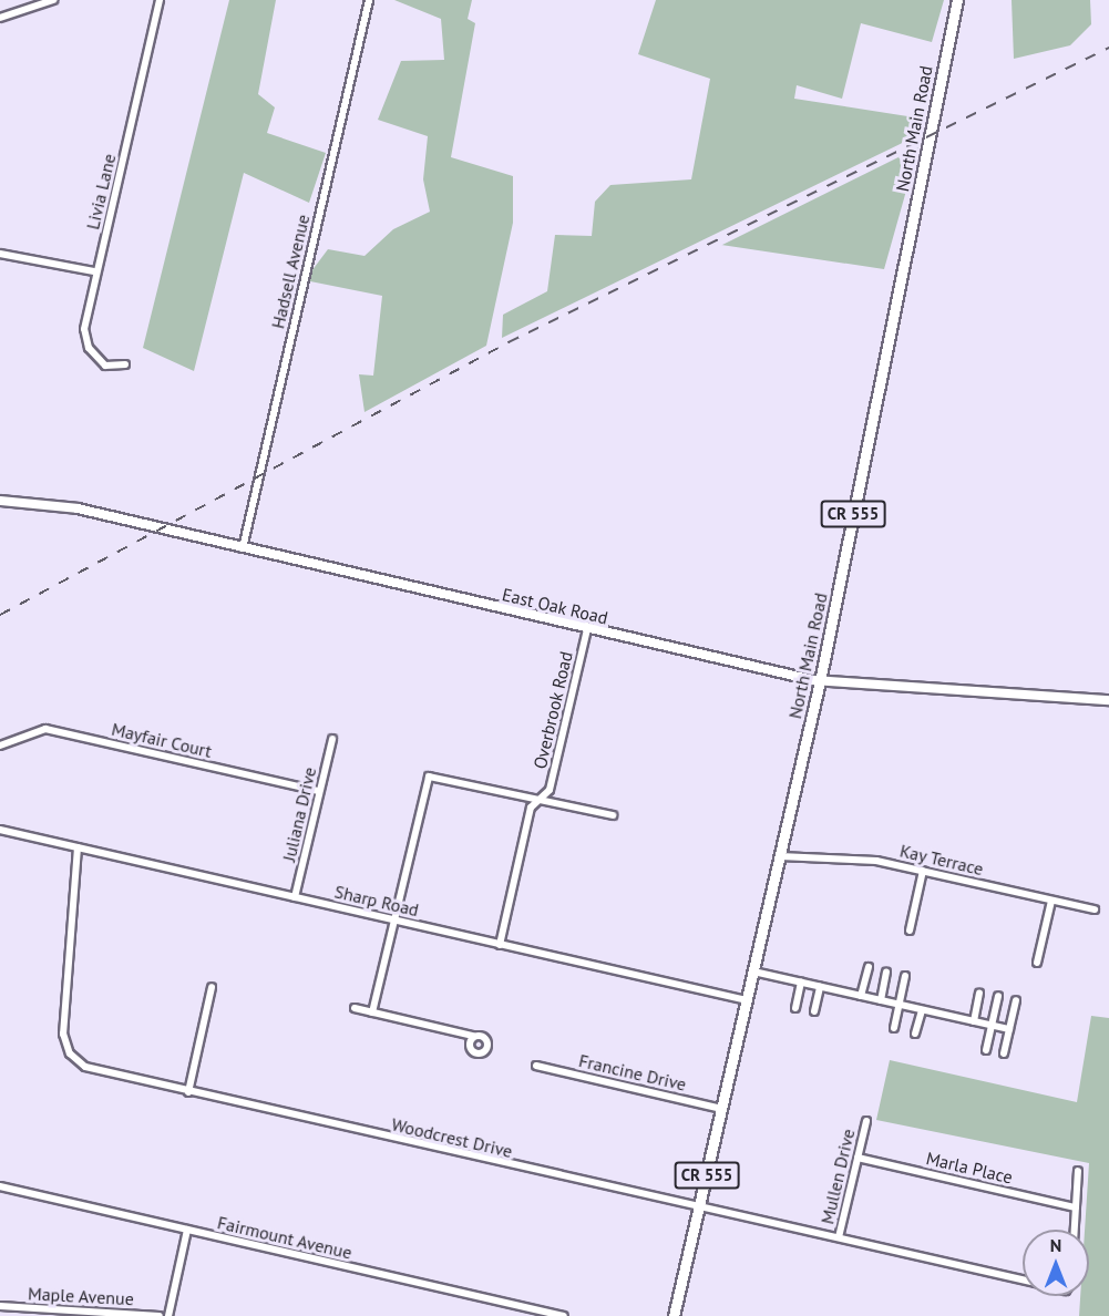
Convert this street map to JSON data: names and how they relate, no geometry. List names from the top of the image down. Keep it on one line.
{"streets":{"main road":["North Main Road","CR 555"],"street":["Livia Lane","Hadsell Avenue","East Oak Road","Overbrook Road","Mayfair Court","Juliana Drive","Kay Terrace","Sharp Road","Francine Drive","Woodcrest Drive","Marla Place","Mullen Drive","Fairmount Avenue","Maple Avenue"]},"crossings":[["North Main Road","East Oak Road"],["North Main Road","Kay Terrace"],["North Main Road","Sharp Road"],["North Main Road","Francine Drive"],["North Main Road","Woodcrest Drive"],["Hadsell Avenue","East Oak Road"],["East Oak Road","Overbrook Road"],["Overbrook Road","Sharp Road"],["Mayfair Court","Juliana Drive"],["Juliana Drive","Sharp Road"],["Sharp Road","Woodcrest Drive"],["Woodcrest Drive","Mullen Drive"],["Marla Place","Mullen Drive"]],"north":"top"}
